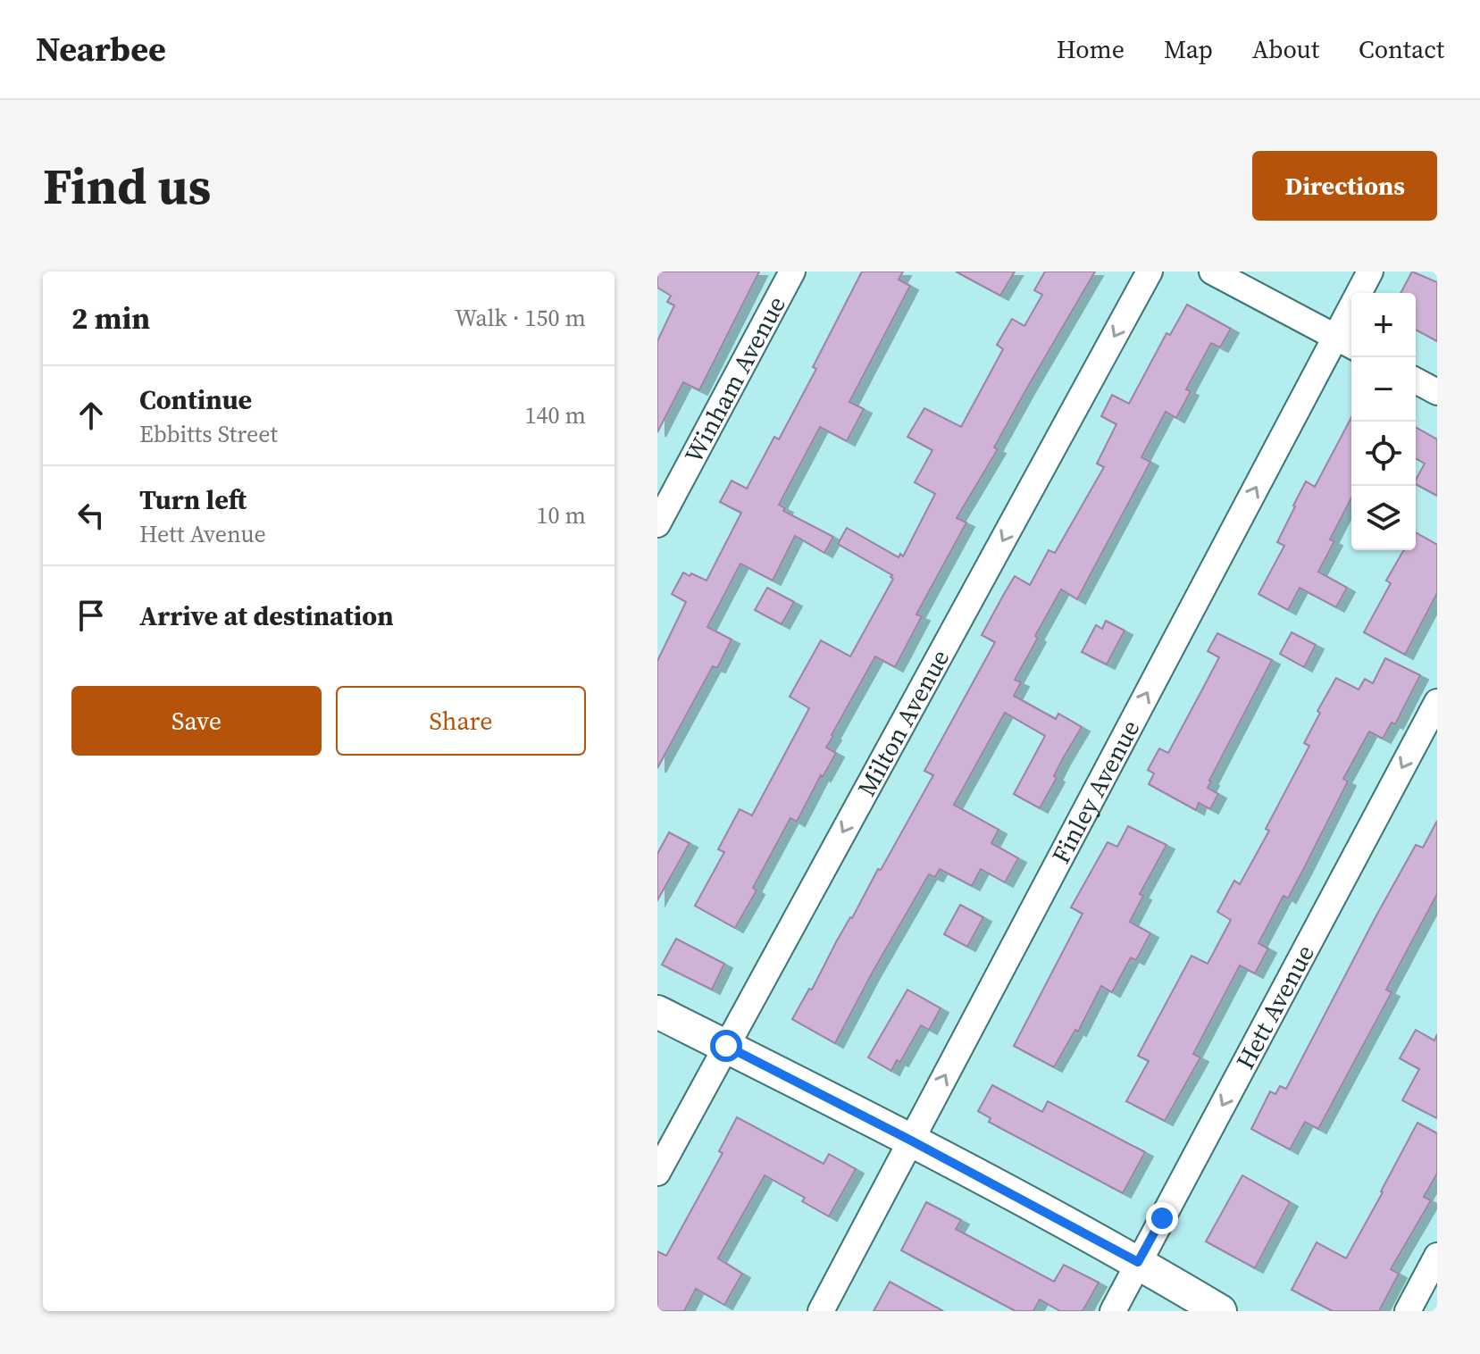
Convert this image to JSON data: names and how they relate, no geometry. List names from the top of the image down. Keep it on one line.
{"streets":{"street":["Winham Avenue","Milton Avenue","Finley Avenue","Hett Avenue"]},"one_way":["Milton Avenue","Finley Avenue","Hett Avenue"],"page":{"header":"Nearbee","nav":["Home","Map","About","Contact"],"buttons":["Directions",["Save","Share"]],"title":"Find us","heading":["2 min","Walk · 150 m"],"map_buttons":["+","−"],"list":[["Continue","Ebbitts Street","140 m"],["Turn left","Hett Avenue","10 m"],"Arrive at destination"]}}
